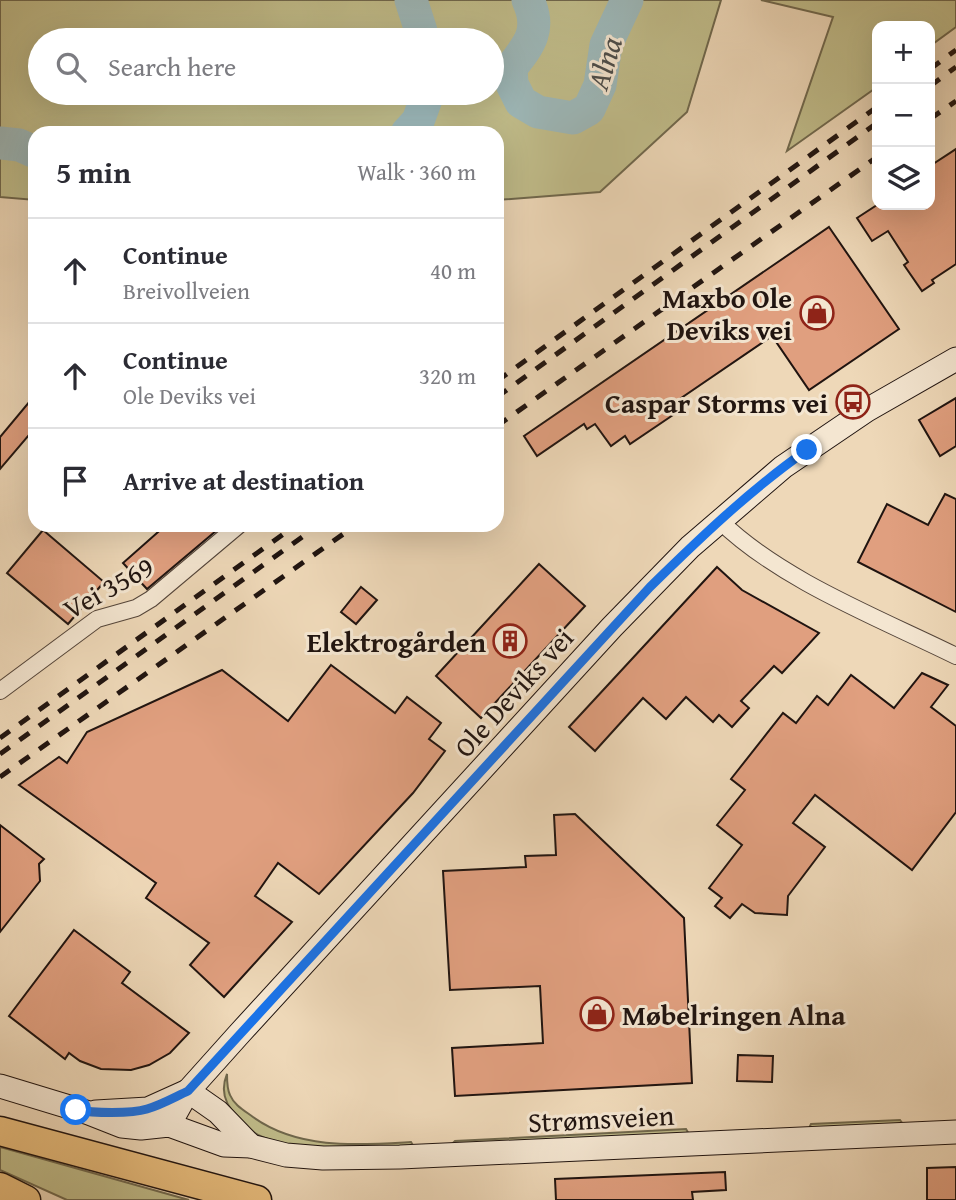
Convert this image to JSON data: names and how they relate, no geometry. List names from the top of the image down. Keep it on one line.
{"streets":{"street":["Vei 3569","Ole Deviks vei","Strømsveien"]},"crossings":[["Ole Deviks vei","Strømsveien"]],"water":["Alna"],"places":{"shop":["Maxbo Ole Deviks vei","Møbelringen Alna"],"bus stop":["Caspar Storms vei"],"building":["Elektrogården"]},"page":{"map_buttons":["+","−"],"search":"Search here","heading":["5 min","Walk · 360 m"],"list":[["Continue","Breivollveien","40 m"],["Continue","Ole Deviks vei","320 m"],"Arrive at destination"]}}
